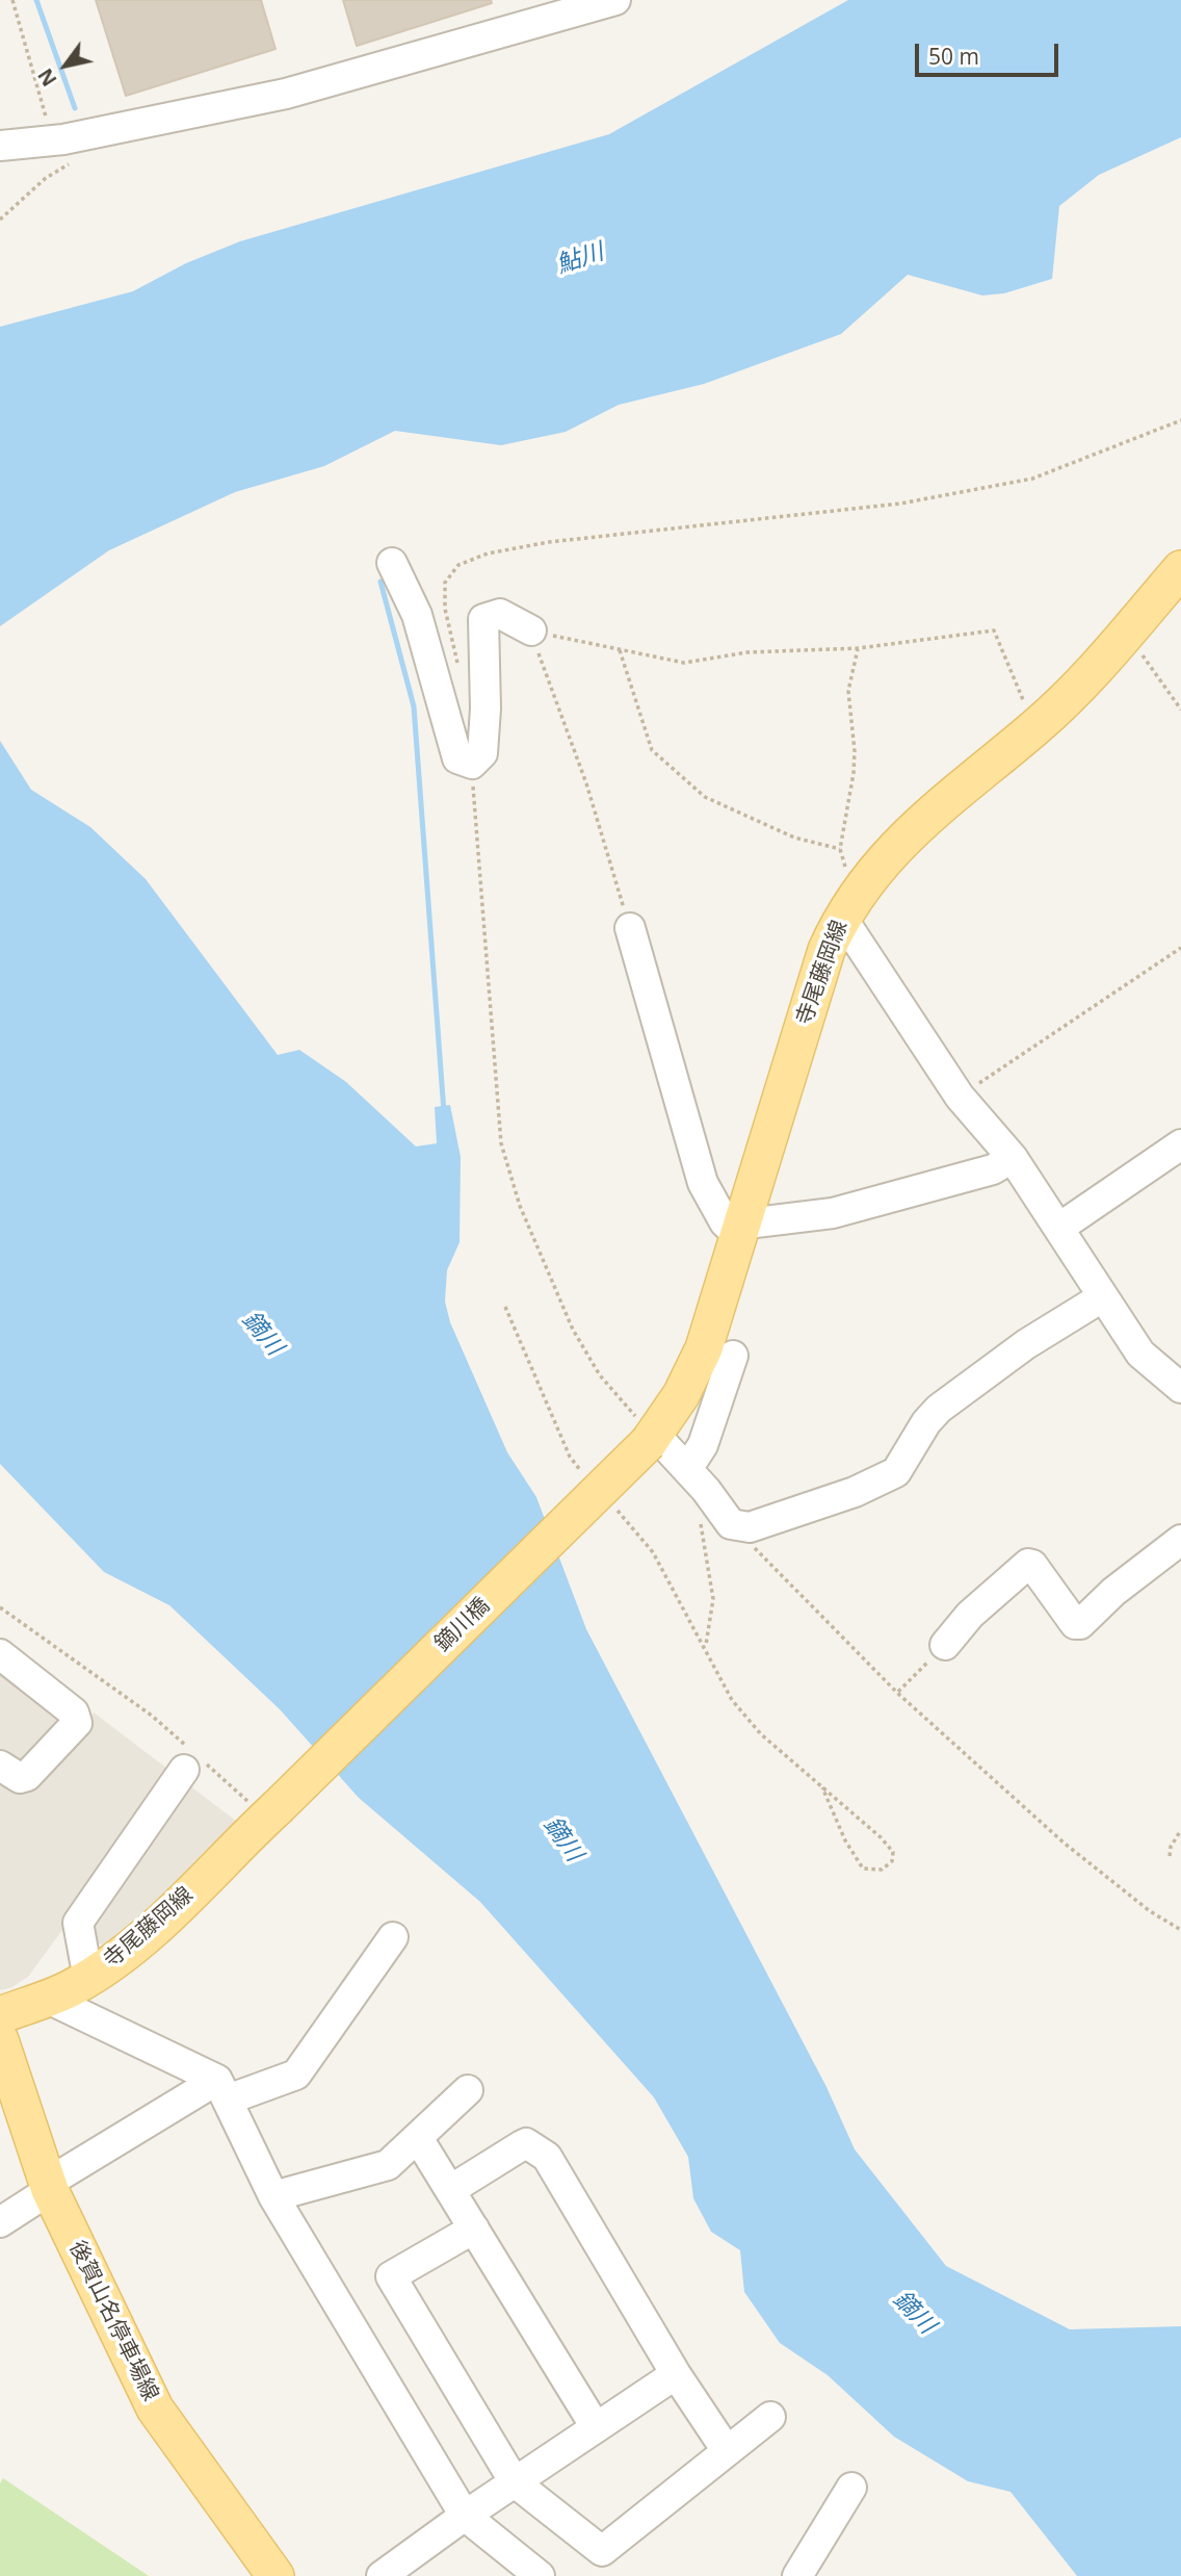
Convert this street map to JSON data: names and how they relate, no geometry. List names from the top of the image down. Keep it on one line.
{"streets":{"main road":["寺尾藤岡線","鏑川橋","後賀山名停車場線"]},"crossings":[["寺尾藤岡線","鏑川橋"]],"water":["鮎川","鏑川"],"scale_bar":"50 m","north":"bottom left"}
